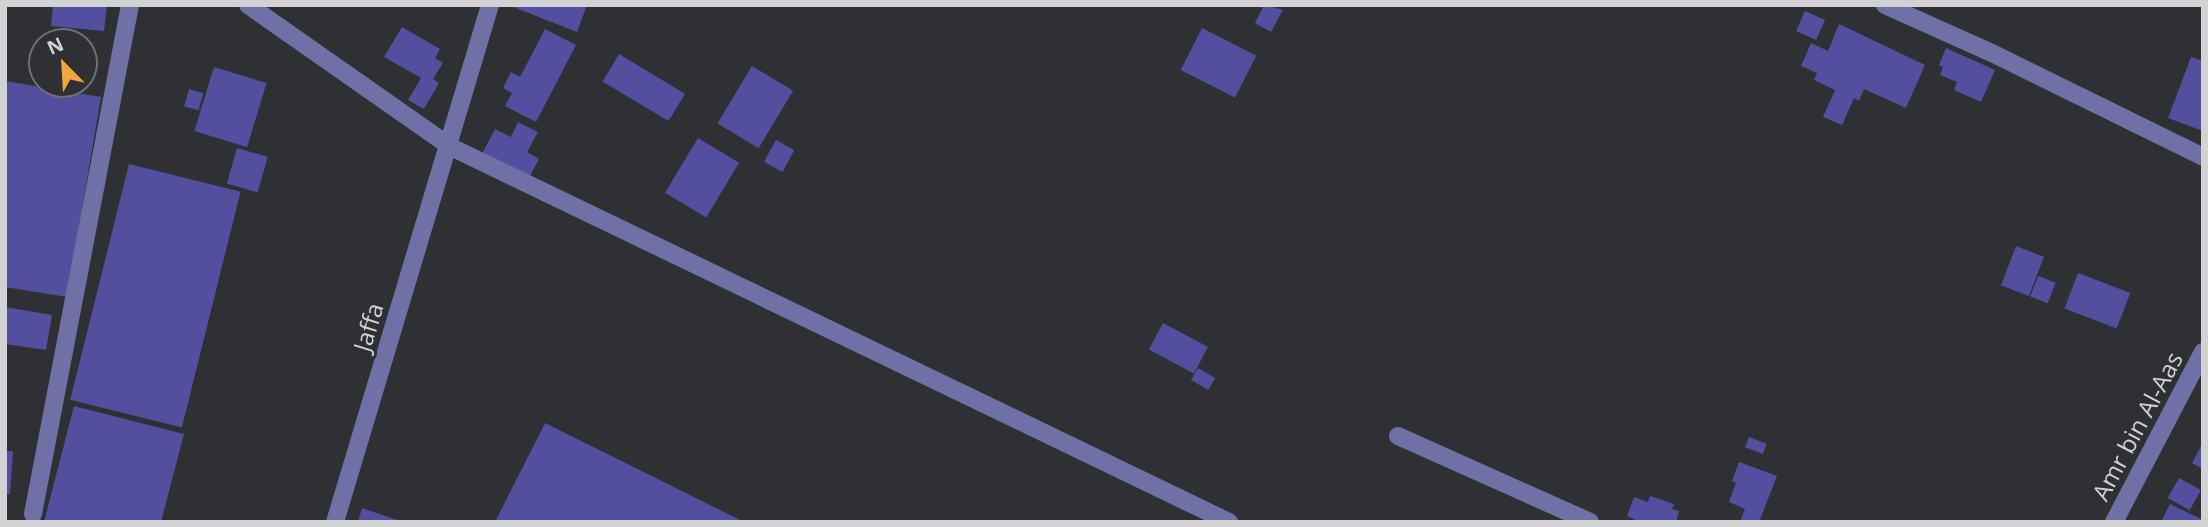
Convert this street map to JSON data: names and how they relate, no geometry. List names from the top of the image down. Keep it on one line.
{"streets":{"street":["Jaffa","Amr bin Al-Aas"]},"north":"top left"}
